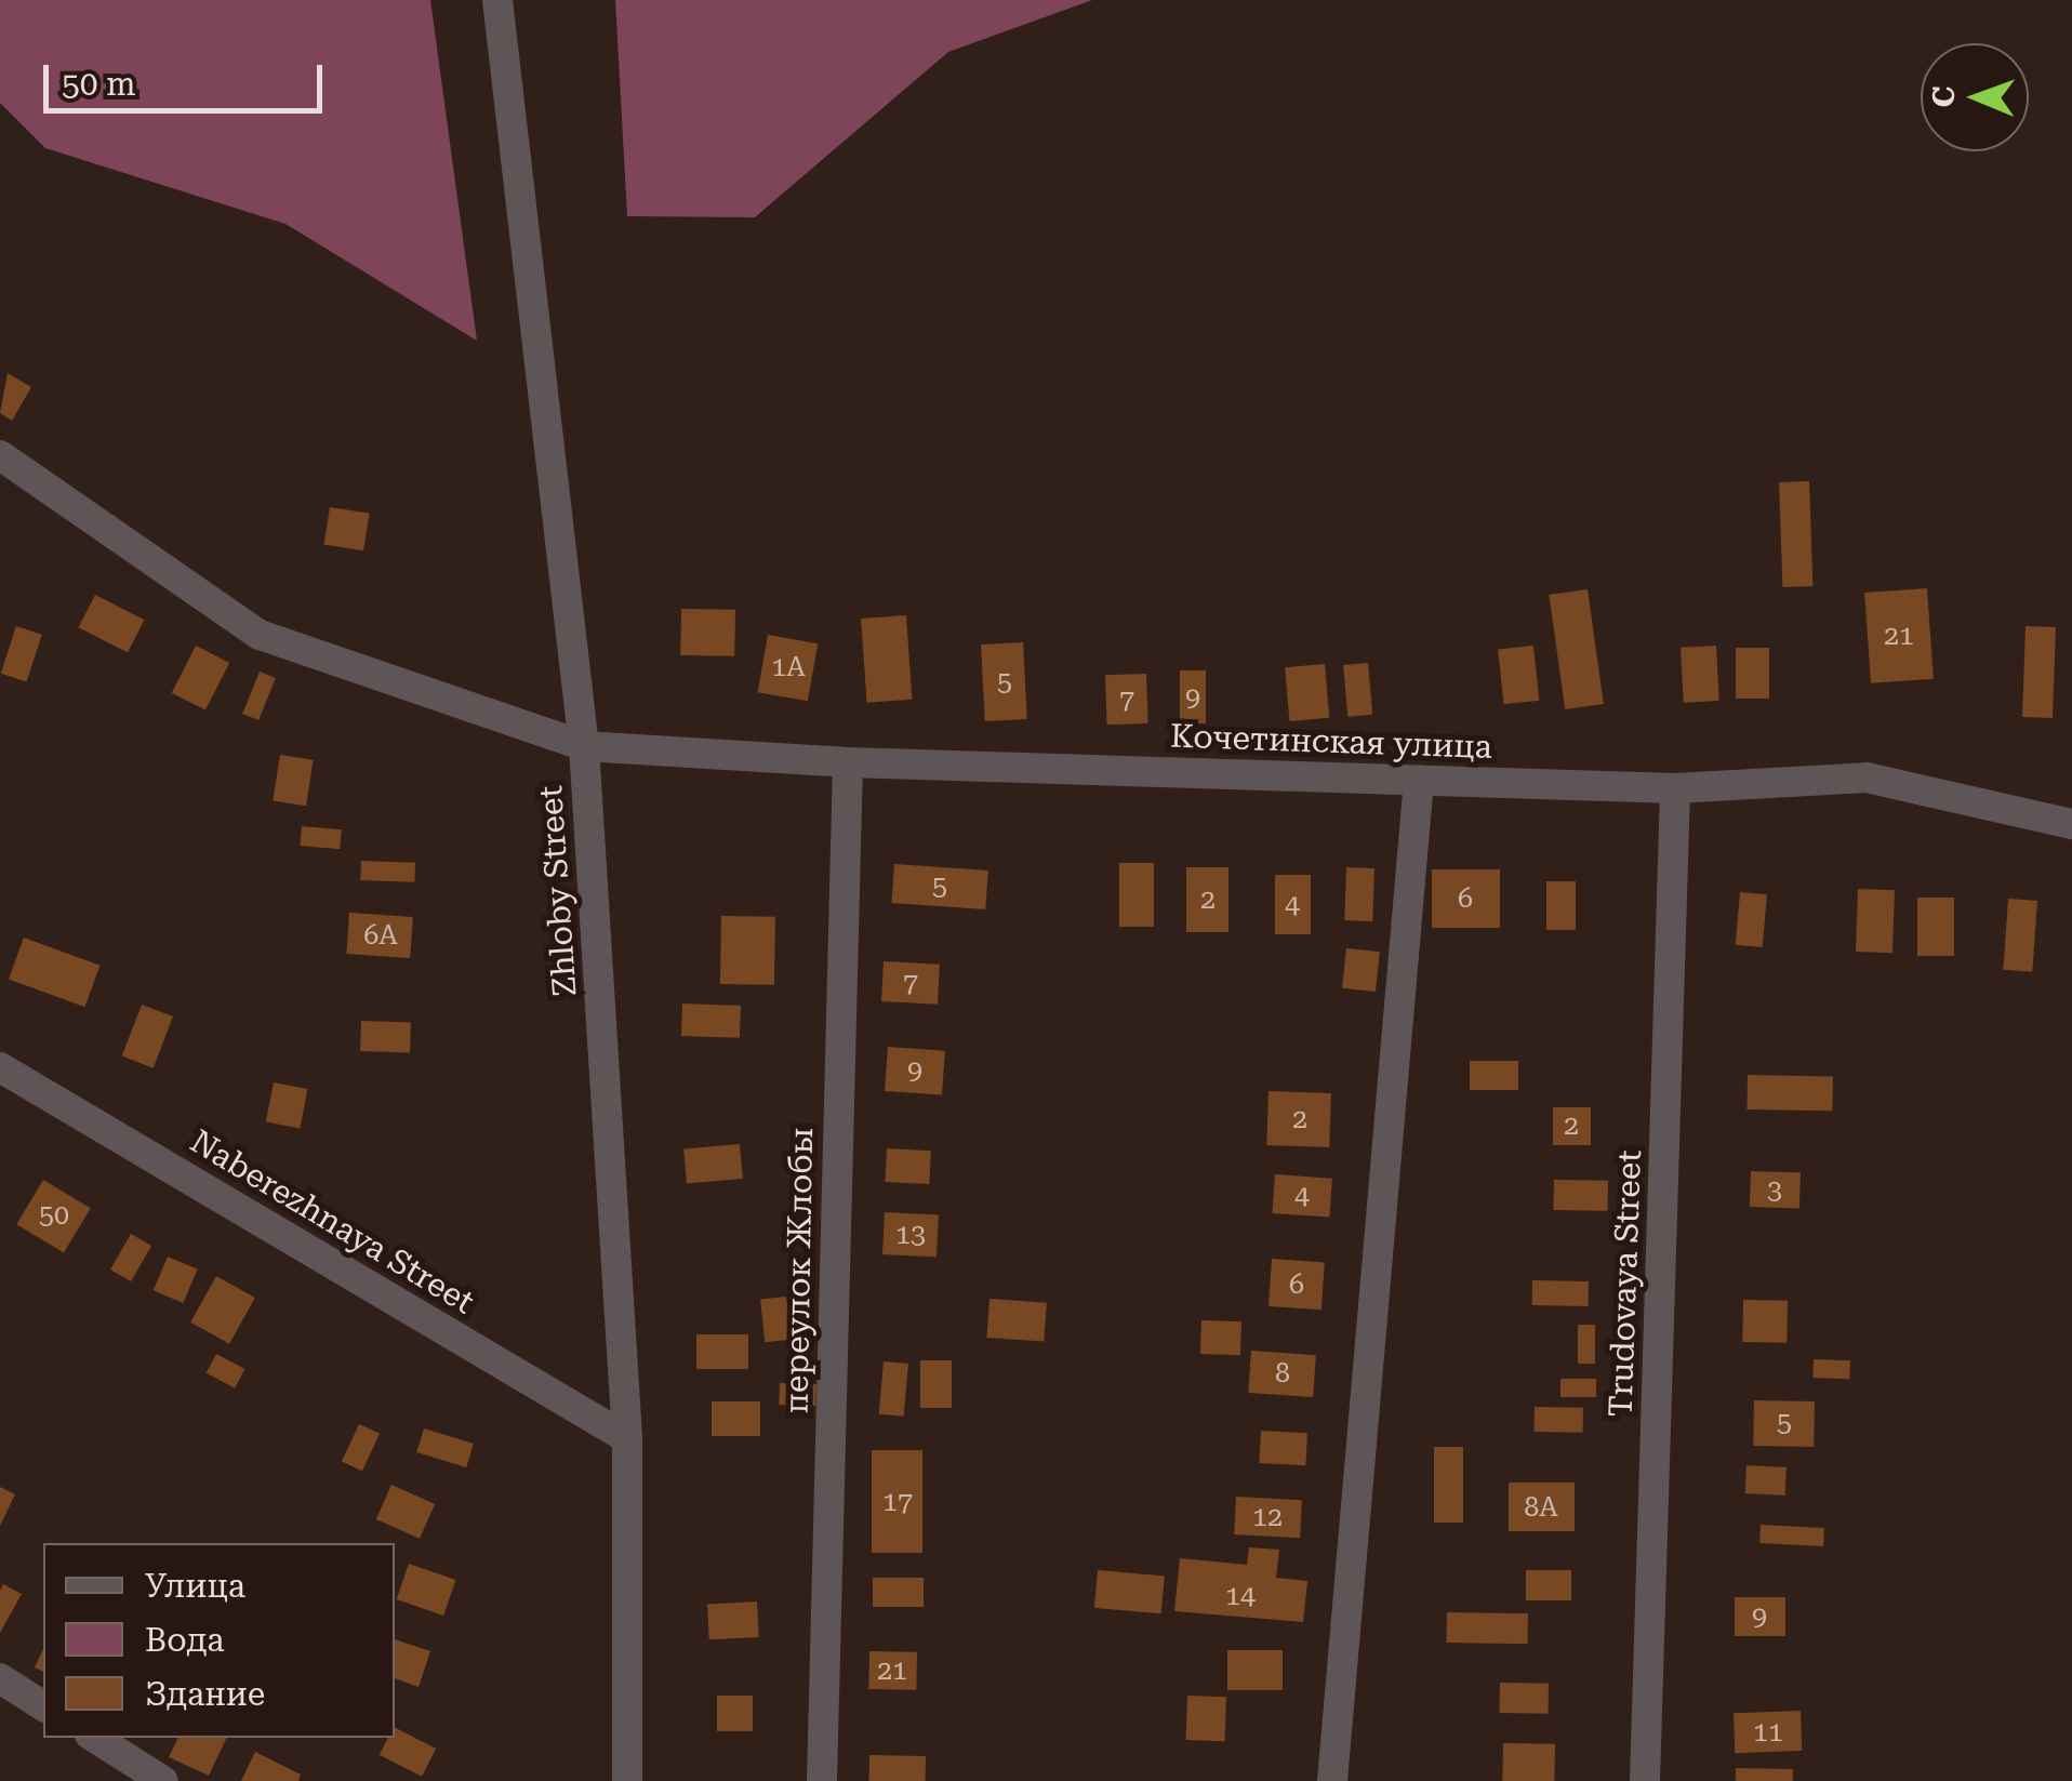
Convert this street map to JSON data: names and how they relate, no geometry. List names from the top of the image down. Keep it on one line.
{"streets":{"street":["Кочетинская улица","Zhloby Street","Naberezhnaya Street","переулок Жлобы","Trudovaya Street"]},"crossings":[["Кочетинская улица","Zhloby Street"],["Кочетинская улица","переулок Жлобы"],["Кочетинская улица","Trudovaya Street"],["Zhloby Street","Naberezhnaya Street"]],"house_numbers":["21","1А","5","9","7","5","6","2","4","6А","7","9","2","2","3","4","50","13","6","8","5","17","8А","12","14","9","21","11"],"legend":["Улица","Вода","Здание"],"scale_bar":"50 m","north":"left"}
